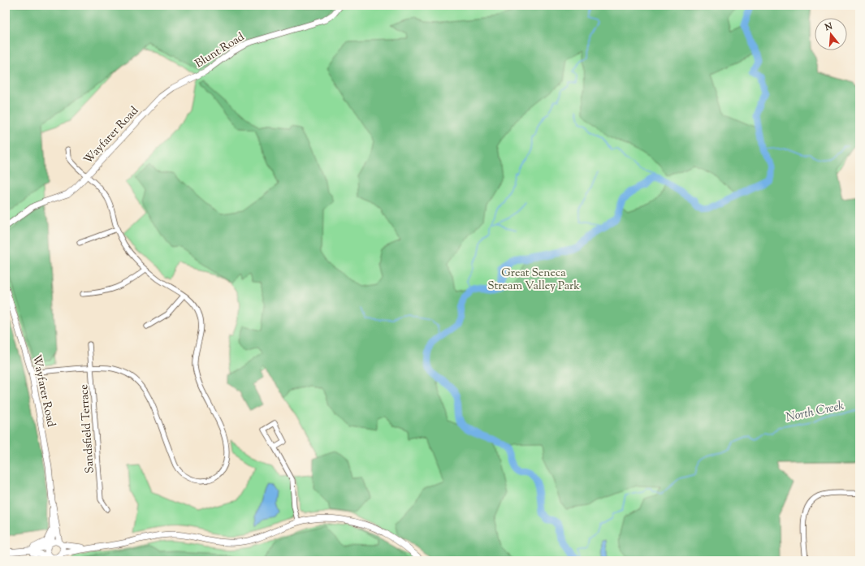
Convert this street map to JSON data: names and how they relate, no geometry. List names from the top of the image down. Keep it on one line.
{"streets":{"street":["Blunt Road","Wayfarer Road","Sandsfield Terrace"]},"crossings":[["Blunt Road","Wayfarer Road"]],"water":["North Creek"],"parks":["Great Seneca Stream Valley Park"],"north":"top"}
